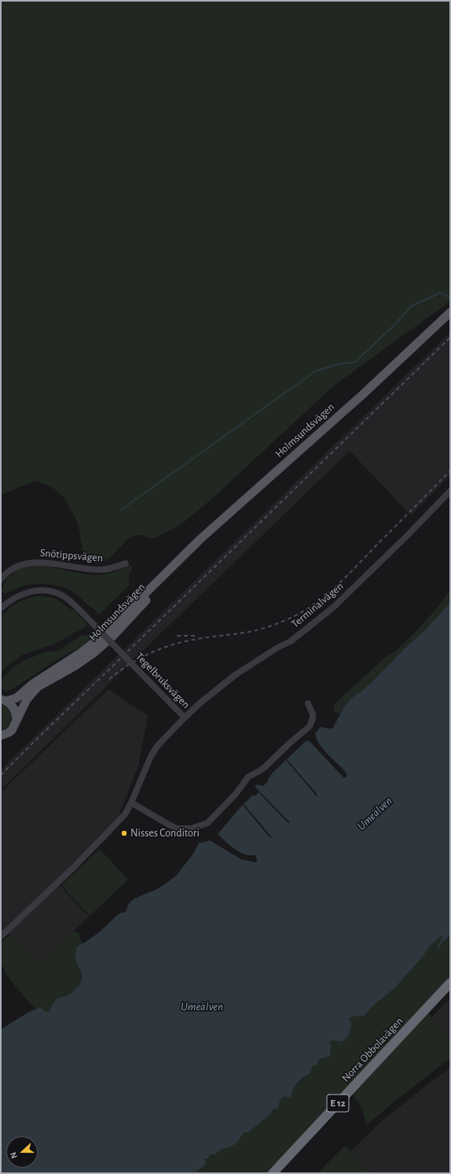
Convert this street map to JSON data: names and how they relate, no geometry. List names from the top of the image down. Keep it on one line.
{"streets":{"highway":["Norra Obbolavägen","E 12"],"main road":["Holmsundsvägen"],"street":["Snötippsvägen","Terminalvägen","Tegelbruksvägen"]},"crossings":[["Terminalvägen","Tegelbruksvägen"]],"water":["Umeälven"],"places":["Nisses Conditori"],"north":"left"}
